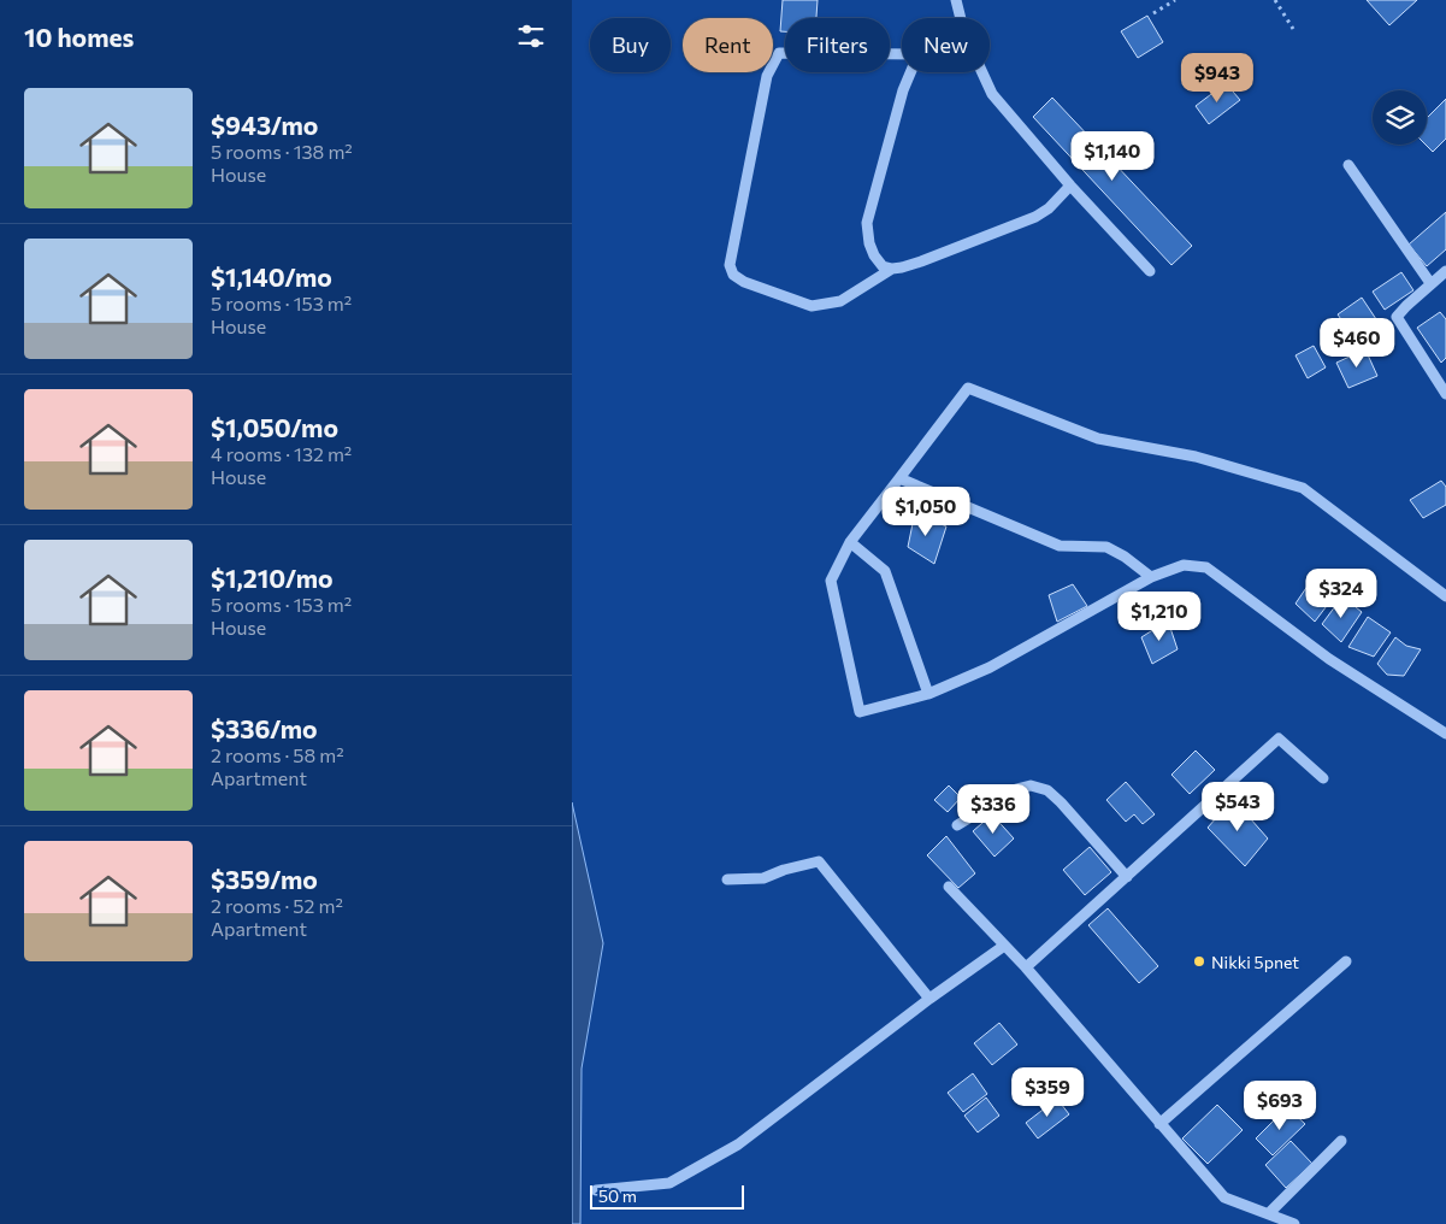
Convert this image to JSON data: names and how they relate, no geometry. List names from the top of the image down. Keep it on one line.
{"places":["Nikki 5pnet"],"scale_bar":"50 m","page":{"heading":"10 homes","chip":["Buy","Rent","Filters","New"],"price":["$943","$1,140","$460","$1,050","$324","$1,210","$543","$336","$359","$693"],"list":[{"name":"$943/mo","note":"5 rooms · 138 m² · House"},{"name":"$1,140/mo","note":"5 rooms · 153 m² · House"},{"name":"$1,050/mo","note":"4 rooms · 132 m² · House"},{"name":"$1,210/mo","note":"5 rooms · 153 m² · House"},{"name":"$336/mo","note":"2 rooms · 58 m² · Apartment"},{"name":"$359/mo","note":"2 rooms · 52 m² · Apartment"}],"scale":"50 m"}}
